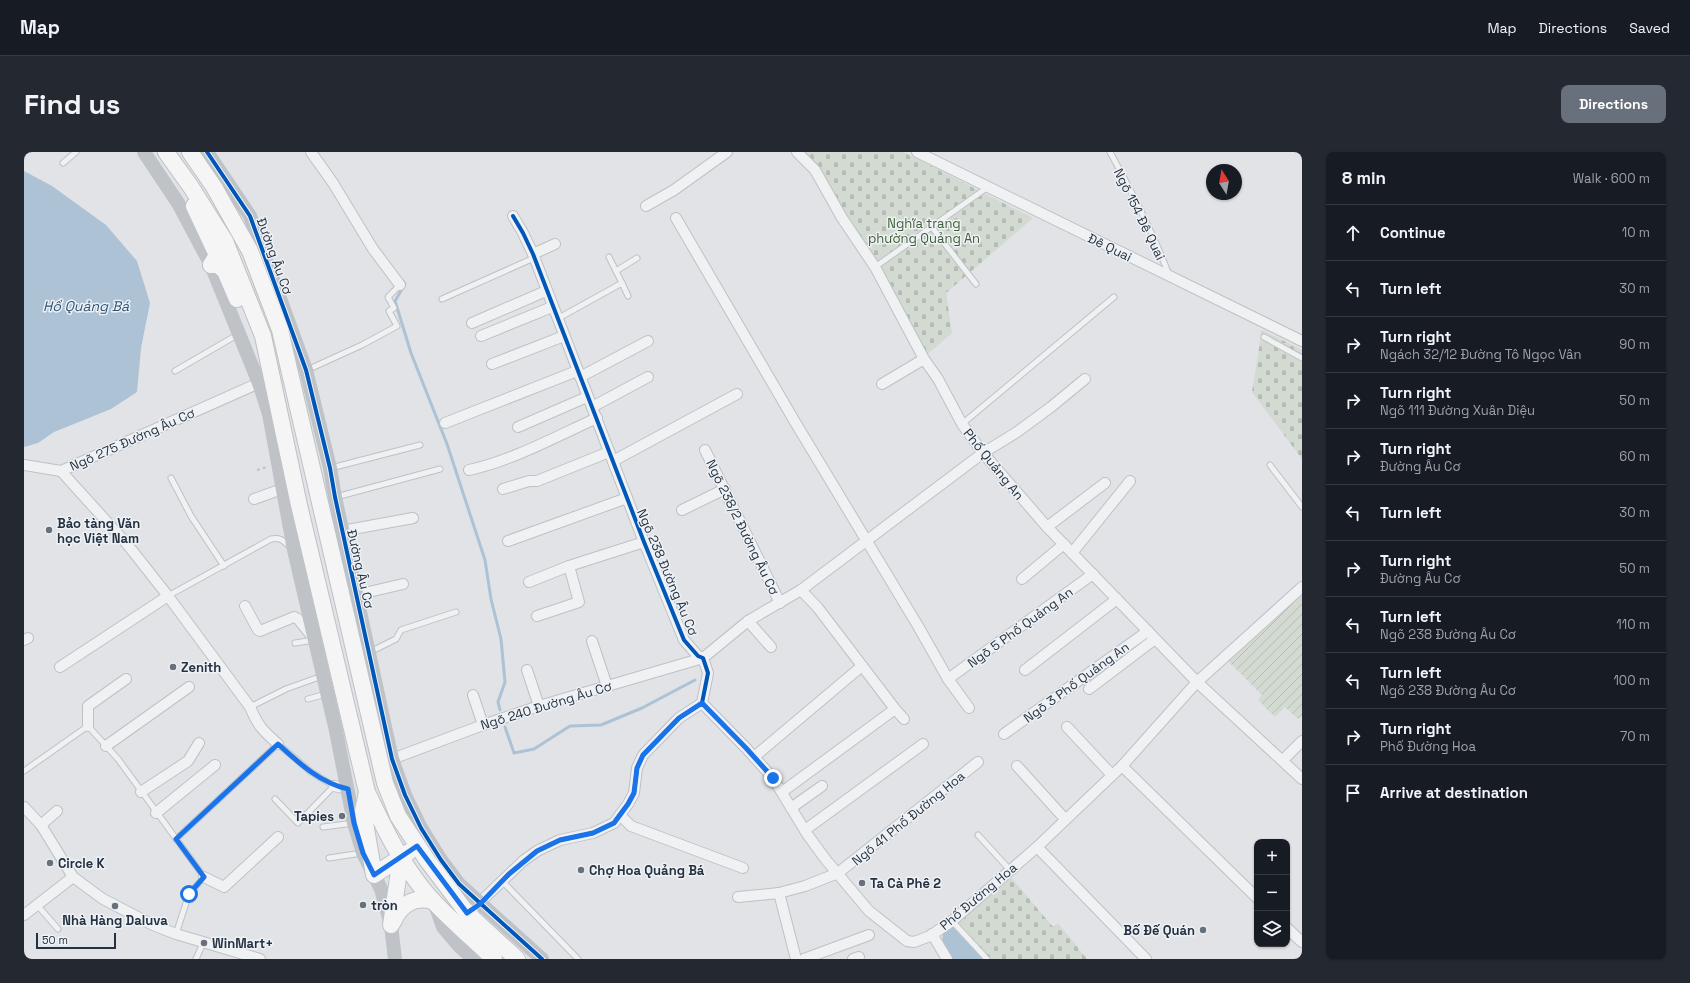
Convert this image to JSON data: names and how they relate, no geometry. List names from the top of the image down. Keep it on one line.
{"streets":{"main road":["Đường Âu Cơ"],"street":["Đê Quai","Ngõ 275 Đường Âu Cơ","Phố Quảng An","Ngõ 238/2 Đường Âu Cơ","Ngõ 238 Đường Âu Cơ","Ngõ 5 Phố Quảng An","Ngõ 3 Phố Quảng An","Ngõ 240 Đường Âu Cơ","Ngõ 41 Phố Đường Hoa","Phố Đường Hoa"],"lane":["Ngõ 154 Đê Quai"]},"crossings":[["Ngõ 154 Đê Quai","Đê Quai"],["Đường Âu Cơ","Ngõ 240 Đường Âu Cơ"],["Phố Quảng An","Ngõ 5 Phố Quảng An"],["Phố Quảng An","Ngõ 3 Phố Quảng An"],["Phố Quảng An","Phố Đường Hoa"],["Ngõ 238 Đường Âu Cơ","Ngõ 240 Đường Âu Cơ"],["Ngõ 41 Phố Đường Hoa","Phố Đường Hoa"]],"water":["Hồ Quảng Bá"],"parks":["Nghĩa trang phường Quảng An"],"places":["Bảo tàng Văn học Việt Nam","Zenith","Tapies","Circle K","Chợ Hoa Quảng Bá","Ta Cà Phê 2","tròn","Nhà Hàng Daluva","Bố Đế Quán","WinMart+"],"scale_bar":"50 m","north":"top","page":{"header":"Map","nav":["Map","Directions","Saved"],"buttons":"Directions","title":"Find us","heading":["8 min","Walk · 600 m"],"list":[["Continue","10 m"],["Turn left","30 m"],["Turn right","Ngách 32/12 Đường Tô Ngọc Vân","90 m"],["Turn right","Ngõ 111 Đường Xuân Diệu","50 m"],["Turn right","Đường Âu Cơ","60 m"],["Turn left","30 m"],["Turn right","Đường Âu Cơ","50 m"],["Turn left","Ngõ 238 Đường Âu Cơ","110 m"],["Turn left","Ngõ 238 Đường Âu Cơ","100 m"],["Turn right","Phố Đường Hoa","70 m"],"Arrive at destination"],"map_buttons":["+","−"],"scale":"50 m"}}
